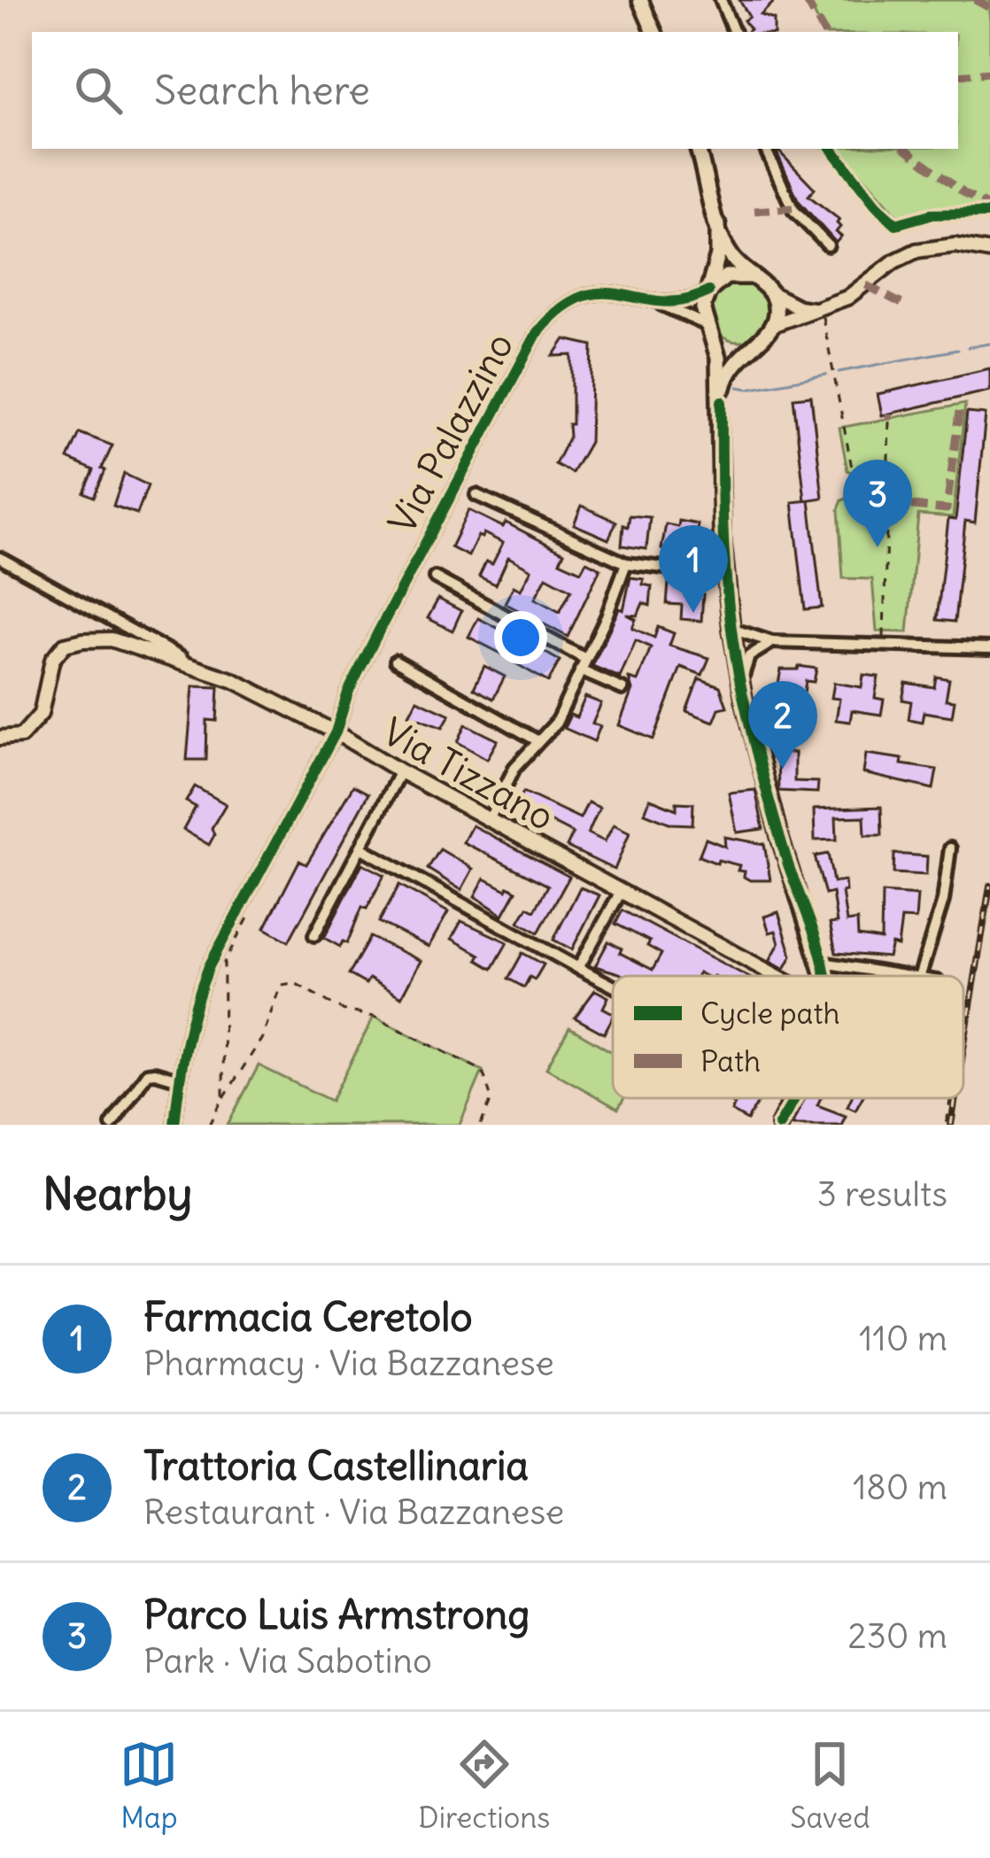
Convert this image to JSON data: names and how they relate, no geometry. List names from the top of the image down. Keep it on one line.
{"streets":{"street":["Via Palazzino","Via Tizzano"]},"crossings":[["Via Palazzino","Via Tizzano"]],"legend":["Cycle path","Path"],"page":{"search":"Search here","pins":["3","1","2"],"heading":["Nearby","3 results"],"list":[{"mark":"1","name":"Farmacia Ceretolo","note":"Pharmacy · Via Bazzanese","value":"110 m"},{"mark":"2","name":"Trattoria Castellinaria","note":"Restaurant · Via Bazzanese","value":"180 m"},{"mark":"3","name":"Parco Luis Armstrong","note":"Park · Via Sabotino","value":"230 m"}],"nav":["Map","Directions","Saved"]}}
